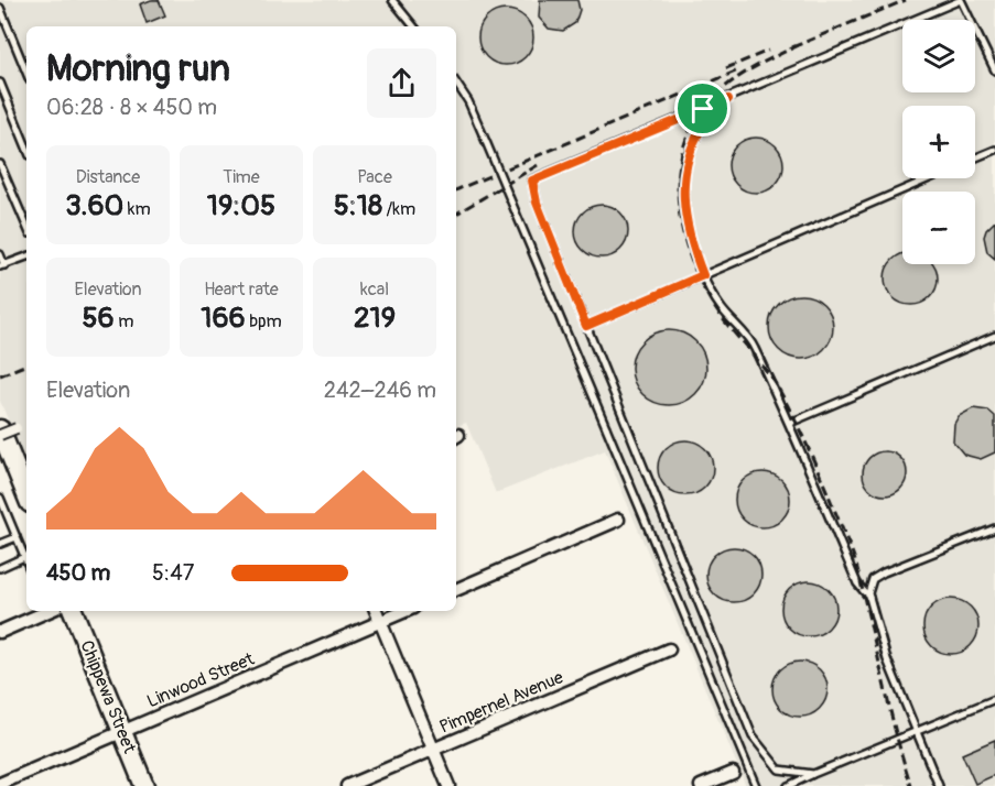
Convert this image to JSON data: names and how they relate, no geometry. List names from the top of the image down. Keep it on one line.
{"streets":{"main road":["Chippewa Street"],"street":["Linwood Street","Pimpernel Avenue"]},"crossings":[["Linwood Street","Chippewa Street"]],"page":{"map_buttons":["+","−"],"heading":["Morning run","06:28 · 8 × 450 m"],"stats":[["Distance","3.60 km"],["Time","19:05"],["Pace","5:18 /km"],["Elevation","56 m"],["Heart rate","166 bpm"],["kcal","219"]],"chart":["Elevation","242–246 m"],"list":[{"name":"450 m","note":"5:47"}]}}
